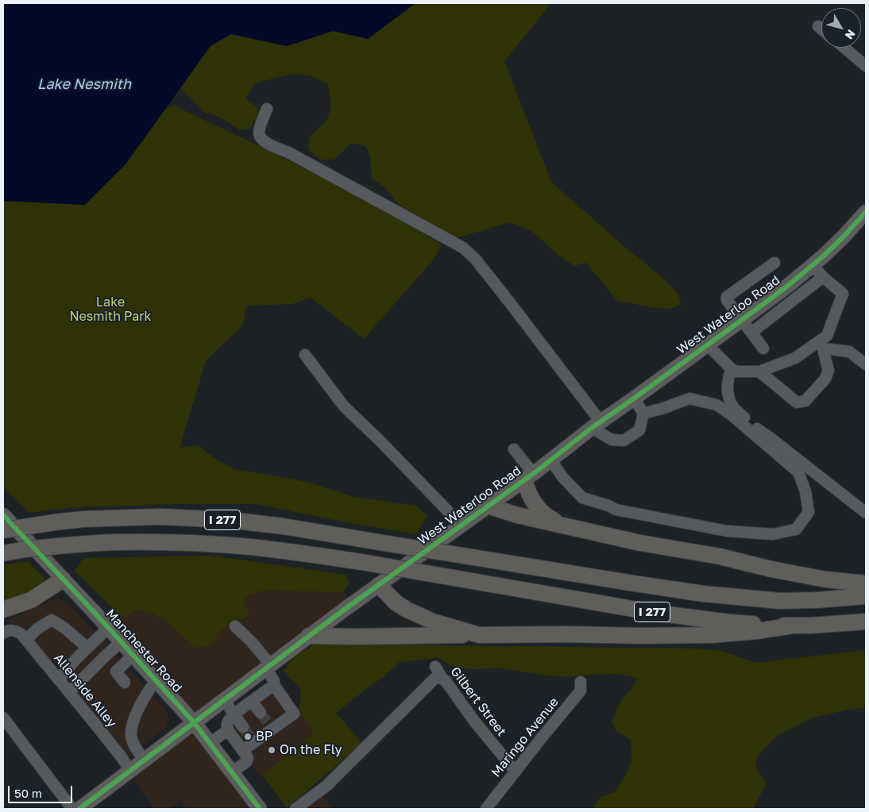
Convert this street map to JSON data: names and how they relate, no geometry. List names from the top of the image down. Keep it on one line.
{"streets":{"highway":["I 277"],"main road":["West Waterloo Road","Manchester Road"],"street":["Allenside Alley","Gilbert Street","Maringo Avenue"]},"crossings":[["West Waterloo Road","Manchester Road"],["West Waterloo Road","Allenside Alley"],["Gilbert Street","Maringo Avenue"]],"water":["Lake Nesmith"],"parks":["Lake Nesmith Park"],"places":["BP","On the Fly"],"scale_bar":"50 m","north":"bottom right"}
